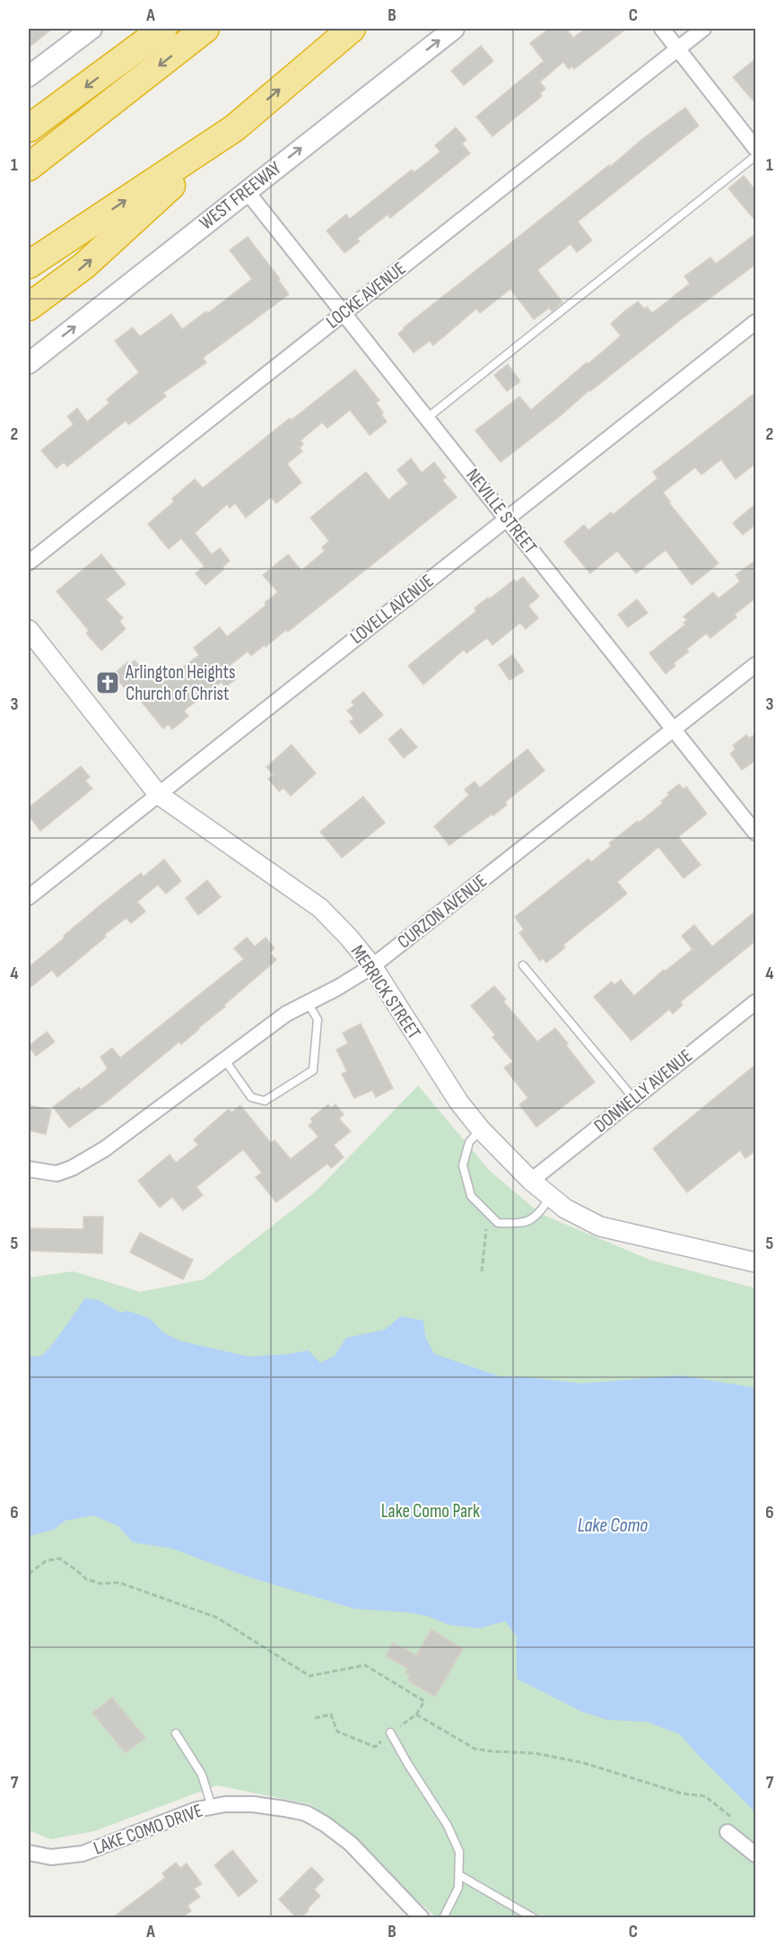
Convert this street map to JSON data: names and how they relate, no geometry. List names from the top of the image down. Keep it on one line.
{"streets":{"main road":["WEST FREEWAY"],"street":["LOCKE AVENUE","NEVILLE STREET","LOVELL AVENUE","CURZON AVENUE","MERRICK STREET","DONNELLY AVENUE","LAKE COMO DRIVE"]},"crossings":[["WEST FREEWAY","NEVILLE STREET"],["LOCKE AVENUE","NEVILLE STREET"],["NEVILLE STREET","LOVELL AVENUE"],["NEVILLE STREET","CURZON AVENUE"],["LOVELL AVENUE","MERRICK STREET"],["CURZON AVENUE","MERRICK STREET"],["MERRICK STREET","DONNELLY AVENUE"]],"one_way":["WEST FREEWAY"],"water":["Lake Como"],"parks":["Lake Como Park"],"places":{"church":["Arlington Heights Church of Christ"]},"grid":{"columns":["A","B","C"],"rows":["1","2","3","4","5","6","7"]}}
